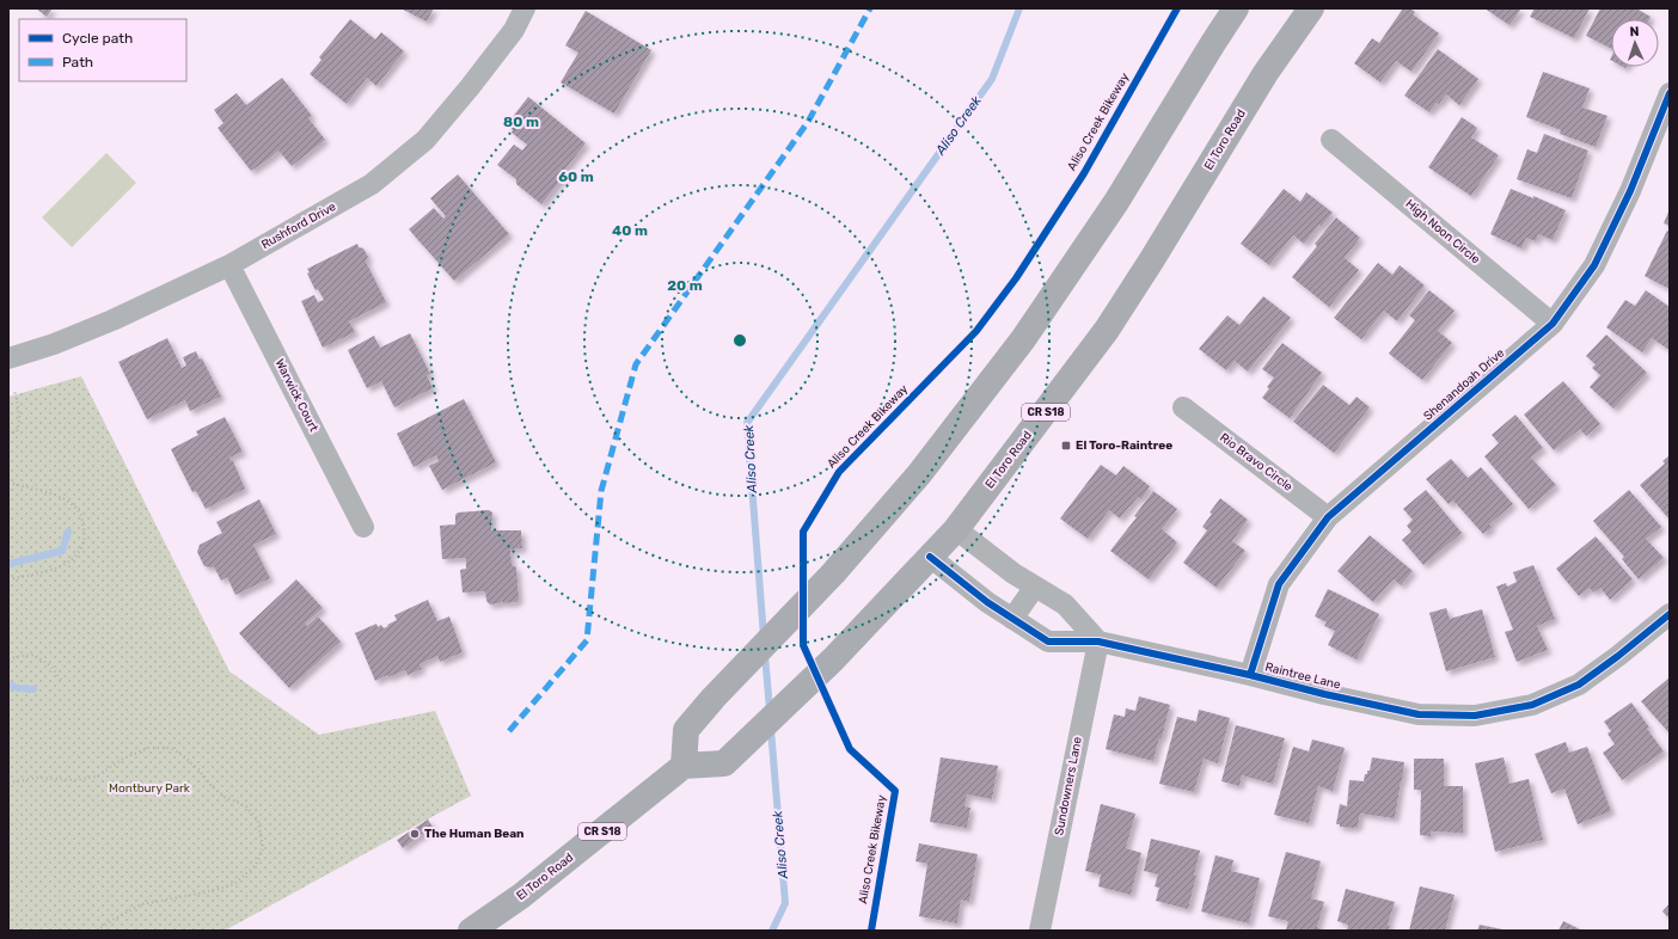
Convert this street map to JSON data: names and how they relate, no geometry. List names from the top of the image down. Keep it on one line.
{"streets":{"main road":["El Toro Road","CR S18"],"street":["Rushford Drive","High Noon Circle","Shenandoah Drive","Warwick Court","Rio Bravo Circle","Raintree Lane","Sundowners Lane"],"cycle path":["Aliso Creek Bikeway"]},"crossings":[["El Toro Road","Raintree Lane"],["Rushford Drive","Warwick Court"],["High Noon Circle","Shenandoah Drive"],["Shenandoah Drive","Rio Bravo Circle"],["Shenandoah Drive","Raintree Lane"],["Raintree Lane","Sundowners Lane"]],"water":["Aliso Creek"],"parks":["Montbury Park"],"places":{"transit":["El Toro-Raintree"],"other":["The Human Bean"]},"legend":["Cycle path","Path"],"north":"top","rings":["80 m","60 m","40 m","20 m"]}
